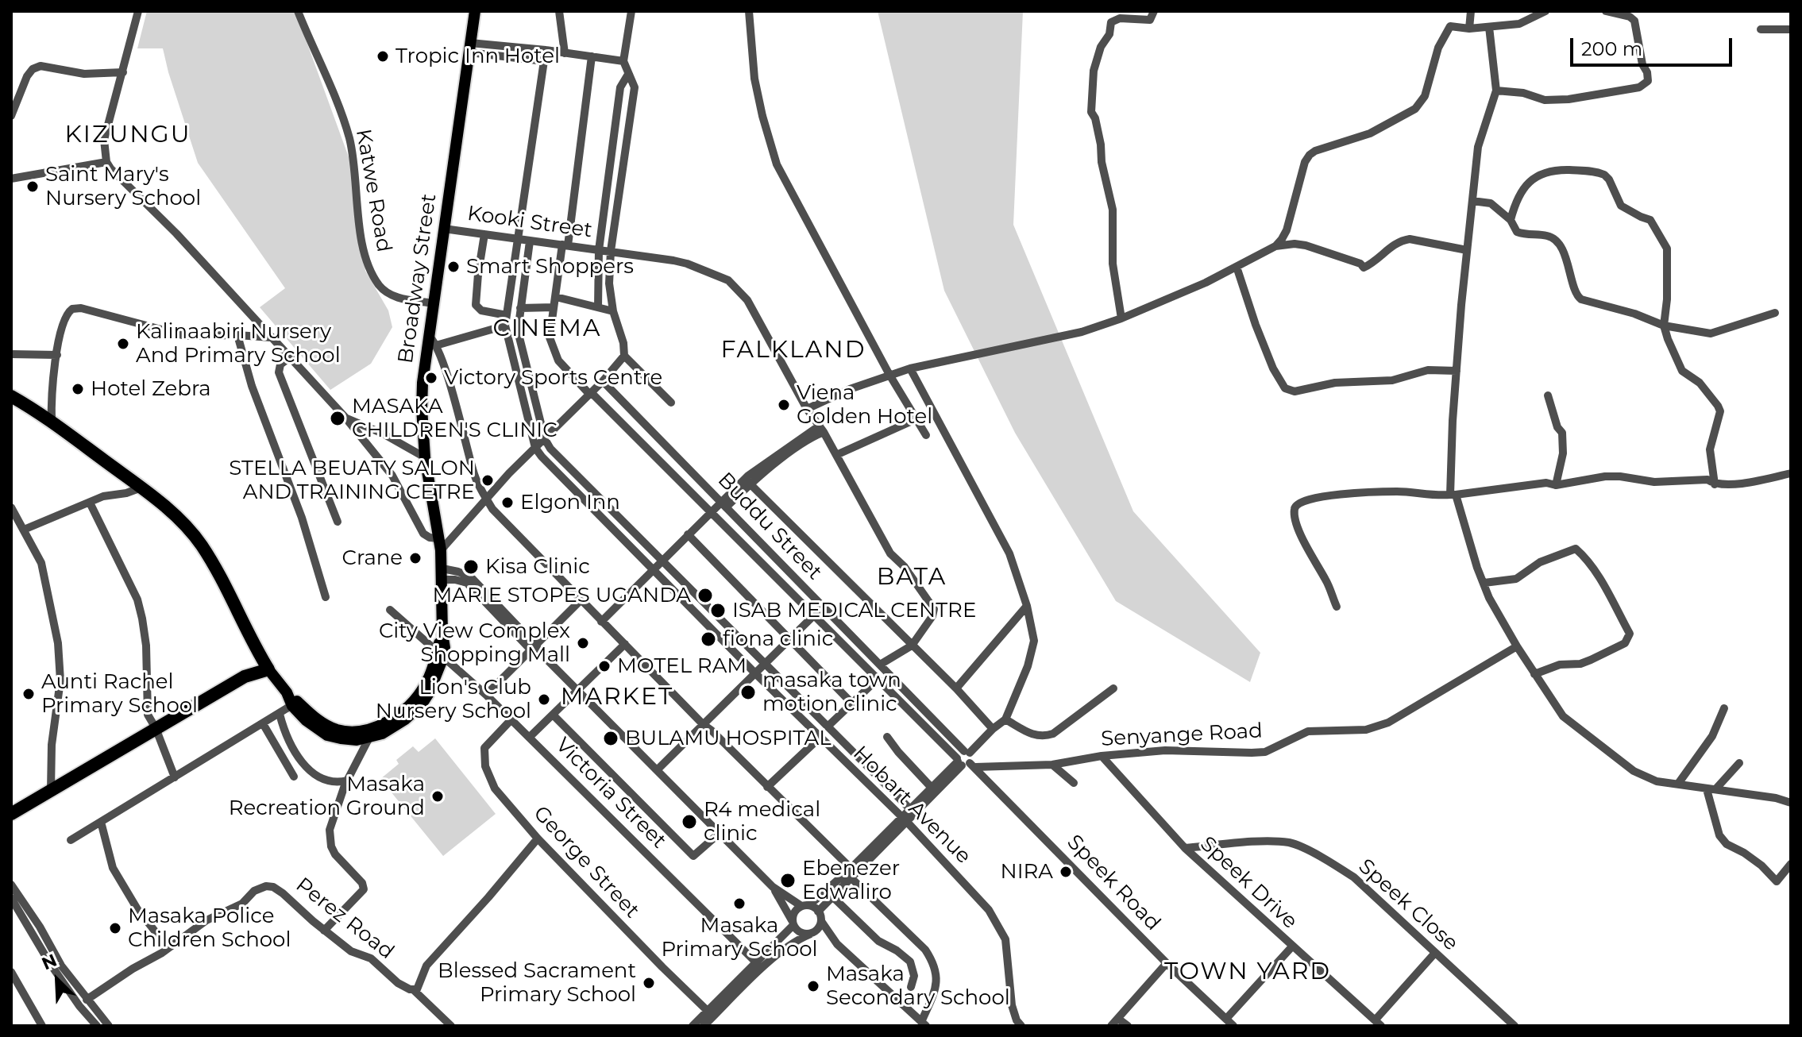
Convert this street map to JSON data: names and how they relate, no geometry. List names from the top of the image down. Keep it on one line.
{"streets":{"main road":["Broadway Street"],"street":["Katwe Road","Kooki Street","Buddu Street","Senyange Road","Victoria Street","Hobart Avenue","George Street","Speek Road","Speek Drive","Speek Close","Perez Road"]},"crossings":[["Katwe Road","Broadway Street"],["Kooki Street","Broadway Street"],["Kooki Street","Speek Road"],["Broadway Street","Victoria Street"],["Senyange Road","Speek Road"],["Senyange Road","Speek Drive"],["Victoria Street","George Street"],["Speek Drive","Speek Close"]],"districts":["KIZUNGU","CINEMA","FALKLAND","BATA","MARKET","TOWN YARD"],"places":["Tropic Inn Hotel","Saint Mary's Nursery School","Smart Shoppers","Kalinaabiri Nursery And Primary School","Victory Sports Centre","Hotel Zebra","Viena Golden Hotel","MASAKA CHILDREN'S CLINIC","STELLA BEUATY SALON AND TRAINING CETRE","Elgon Inn","Crane","Kisa Clinic","MARIE STOPES UGANDA","ISAB MEDICAL CENTRE","fiona clinic","City View Complex Shopping Mall","MOTEL RAM","masaka town motion clinic","Aunti Rachel Primary School","Lion's Club Nursery School","BULAMU HOSPITAL","Masaka Recreation Ground","R4 medical clinic","NIRA","Ebenezer Edwaliro","Masaka Primary School","Masaka Police Children School","Blessed Sacrament Primary School","Masaka Secondary School"],"scale_bar":"200 m","north":"top left"}
